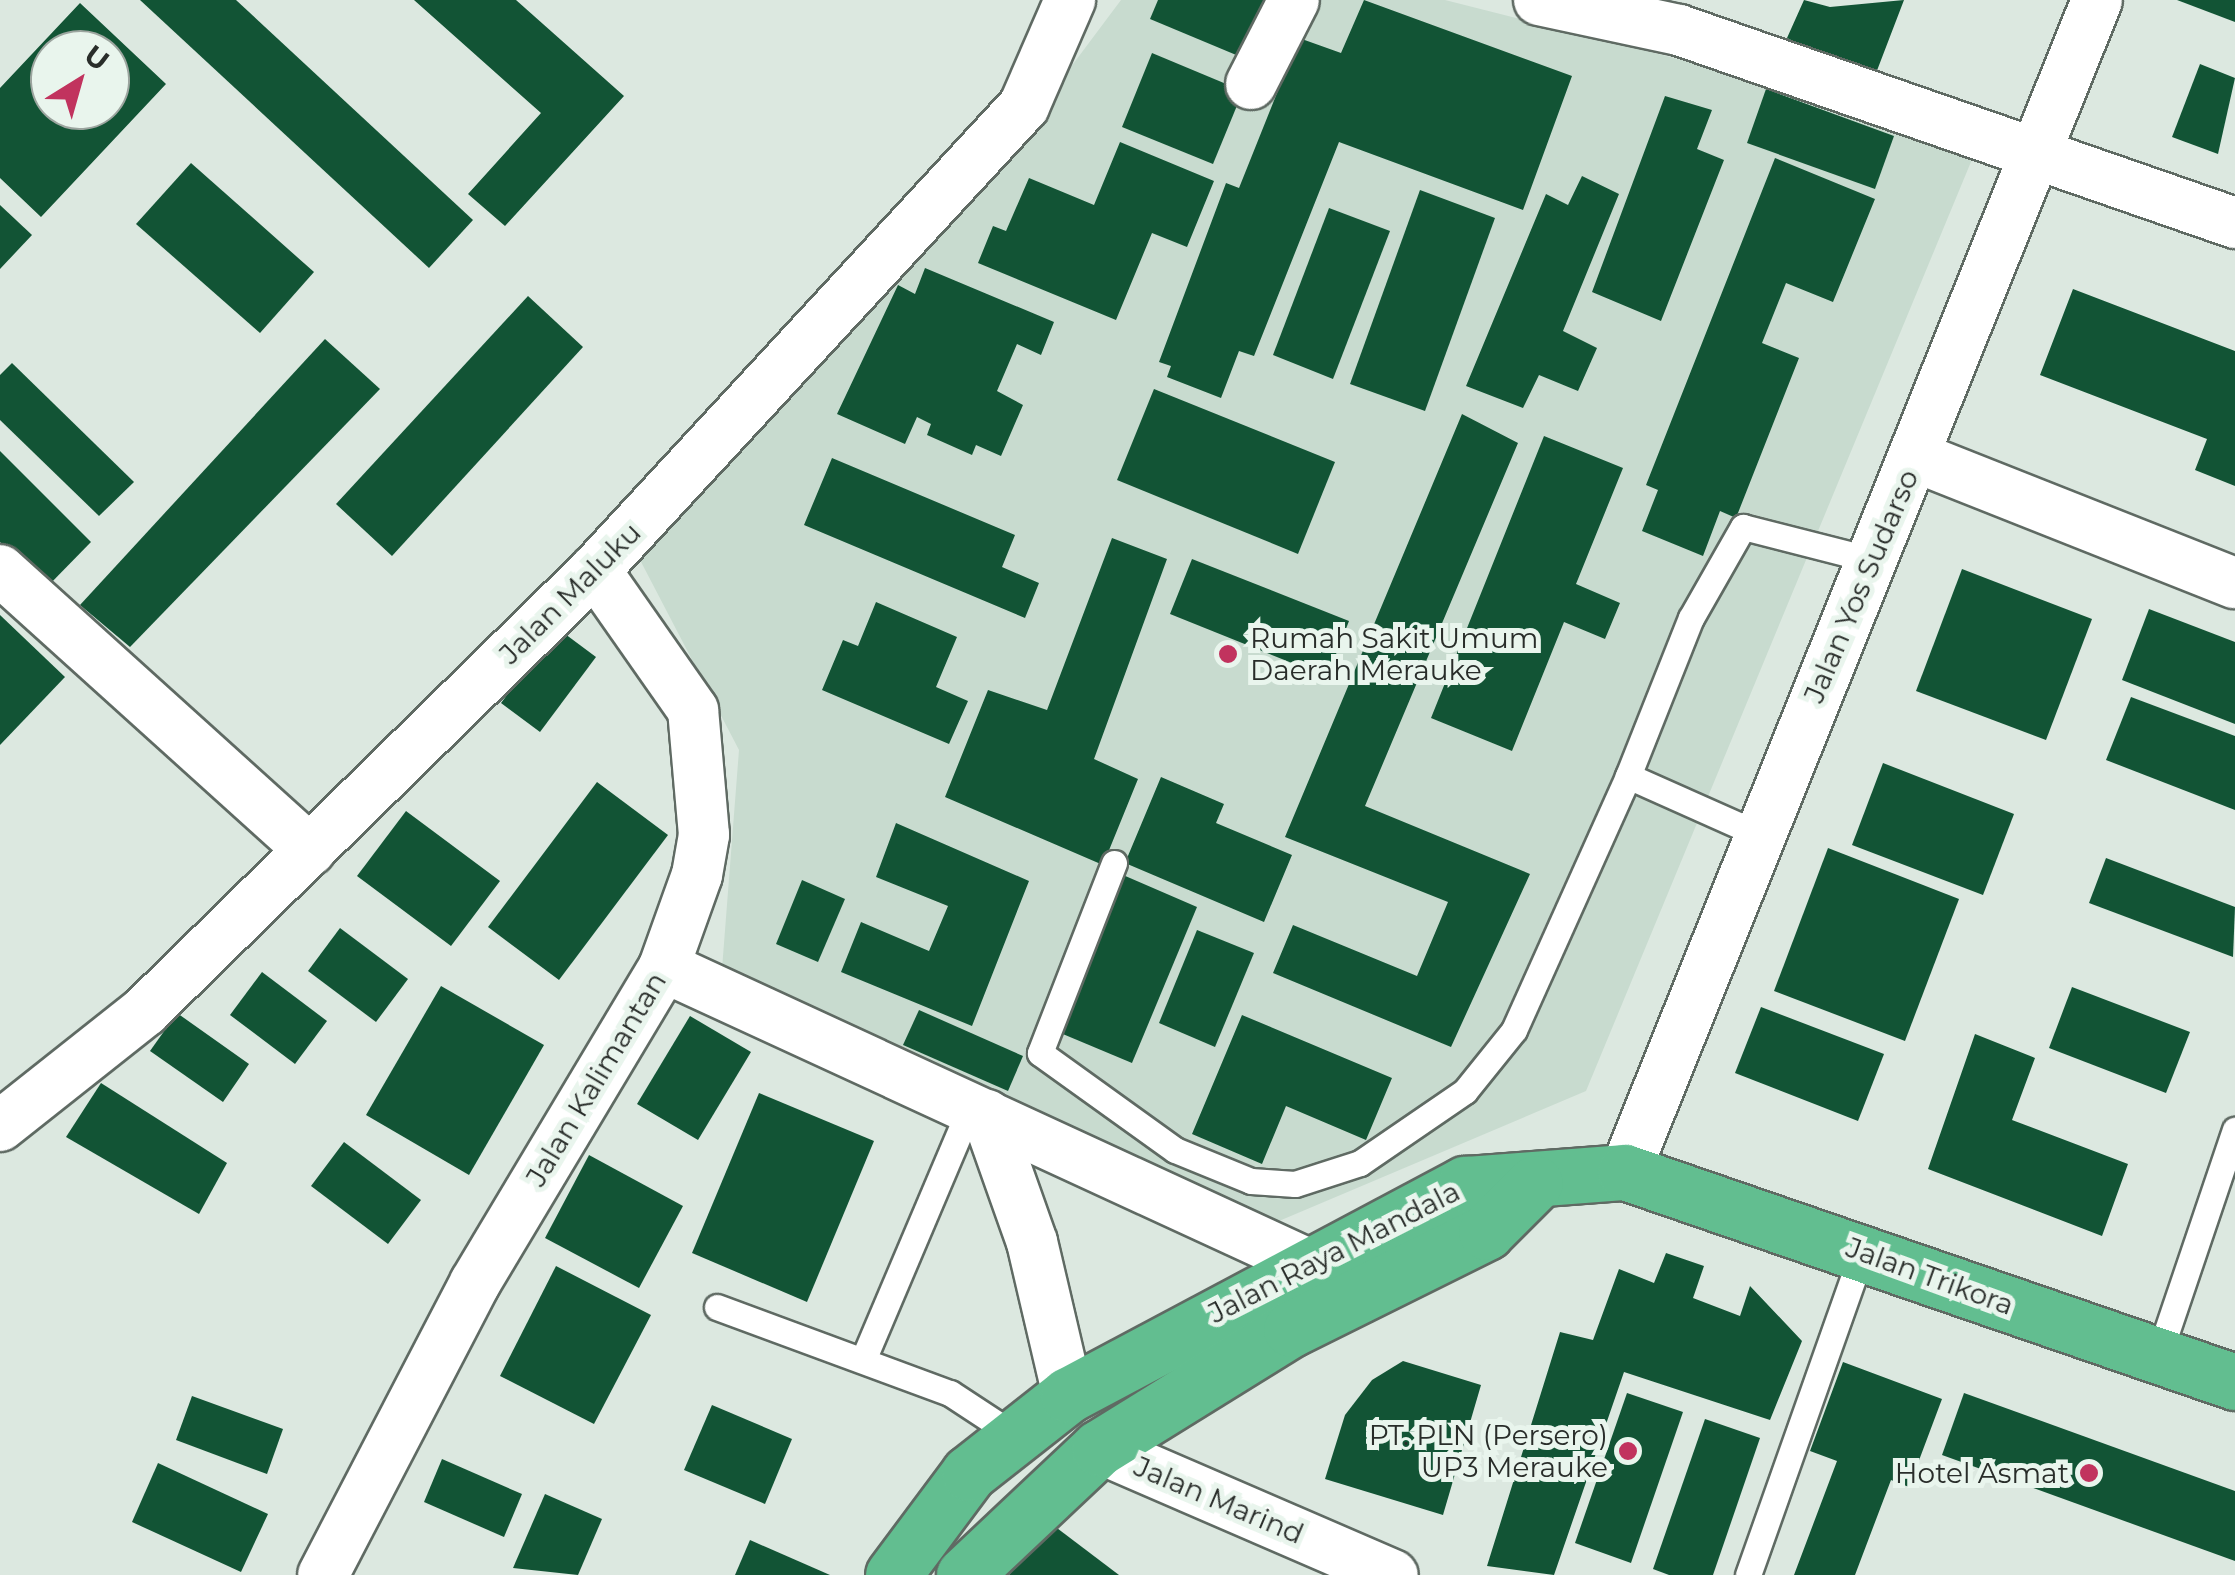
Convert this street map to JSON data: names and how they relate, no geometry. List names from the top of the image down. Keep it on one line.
{"streets":{"highway":["Jalan Raya Mandala","Jalan Trikora"],"street":["Jalan Yos Sudarso","Jalan Maluku","Jalan Kalimantan","Jalan Marind"]},"crossings":[["Jalan Yos Sudarso","Jalan Trikora"],["Jalan Maluku","Jalan Kalimantan"],["Jalan Raya Mandala","Jalan Marind"]],"places":["Rumah Sakit Umum Daerah Merauke","PT. PLN (Persero) UP3 Merauke","Hotel Asmat"],"north":"top right"}
